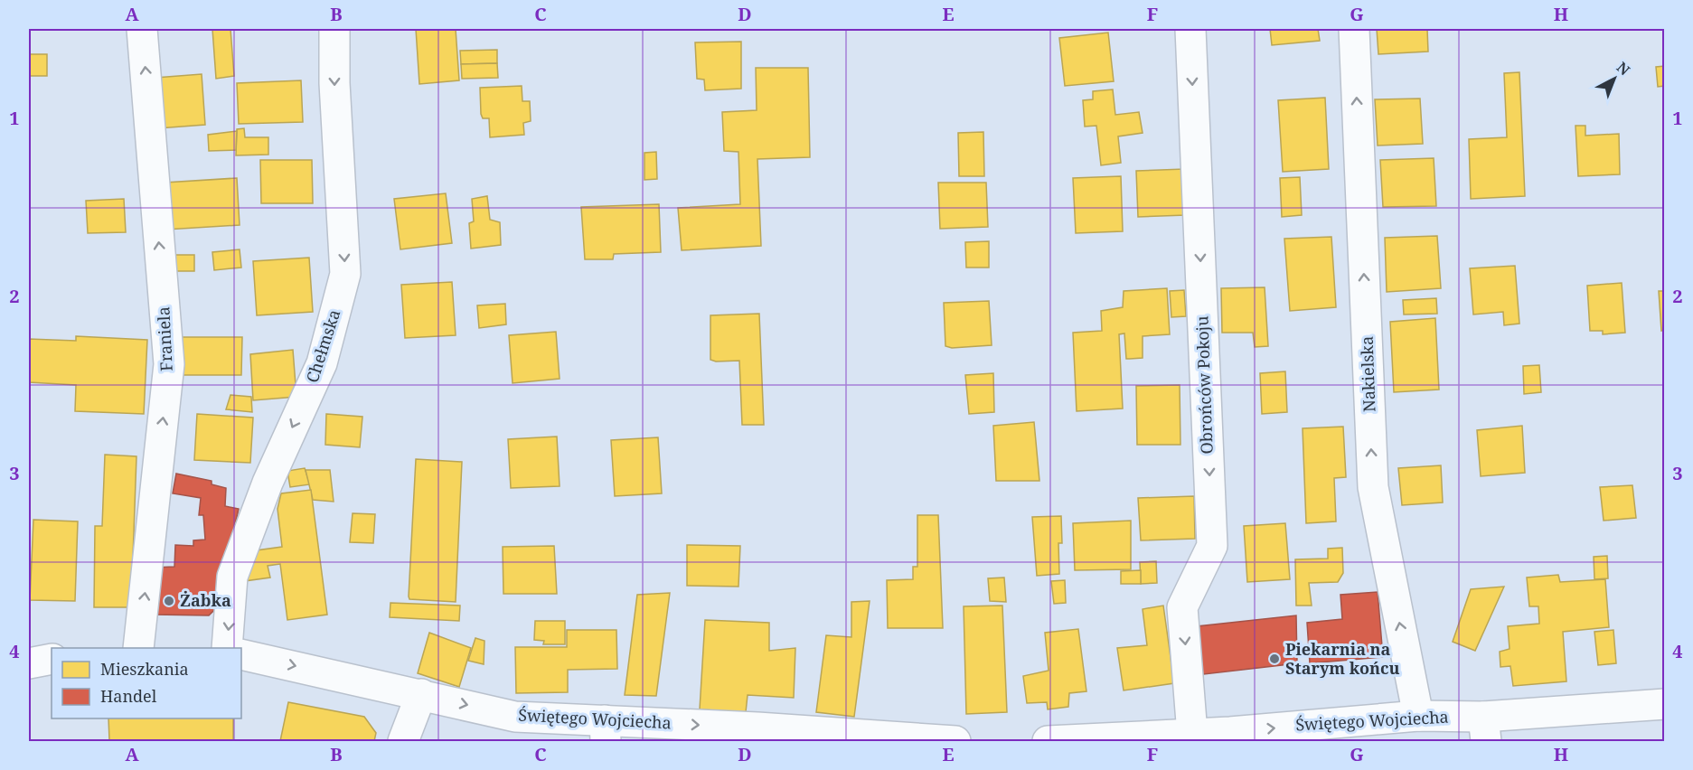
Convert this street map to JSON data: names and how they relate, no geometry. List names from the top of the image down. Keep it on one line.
{"streets":{"street":["Franiela","Chełmska","Nakielska","Obrońców Pokoju","Świętego Wojciecha"]},"crossings":[["Nakielska","Świętego Wojciecha"],["Obrońców Pokoju","Świętego Wojciecha"]],"one_way":["Franiela","Chełmska","Nakielska","Obrońców Pokoju","Świętego Wojciecha"],"places":["Żabka","Piekarnia na Starym końcu"],"legend":["Mieszkania","Handel"],"north":"top right","grid":{"columns":["A","B","C","D","E","F","G","H"],"rows":["1","2","3","4"]}}
